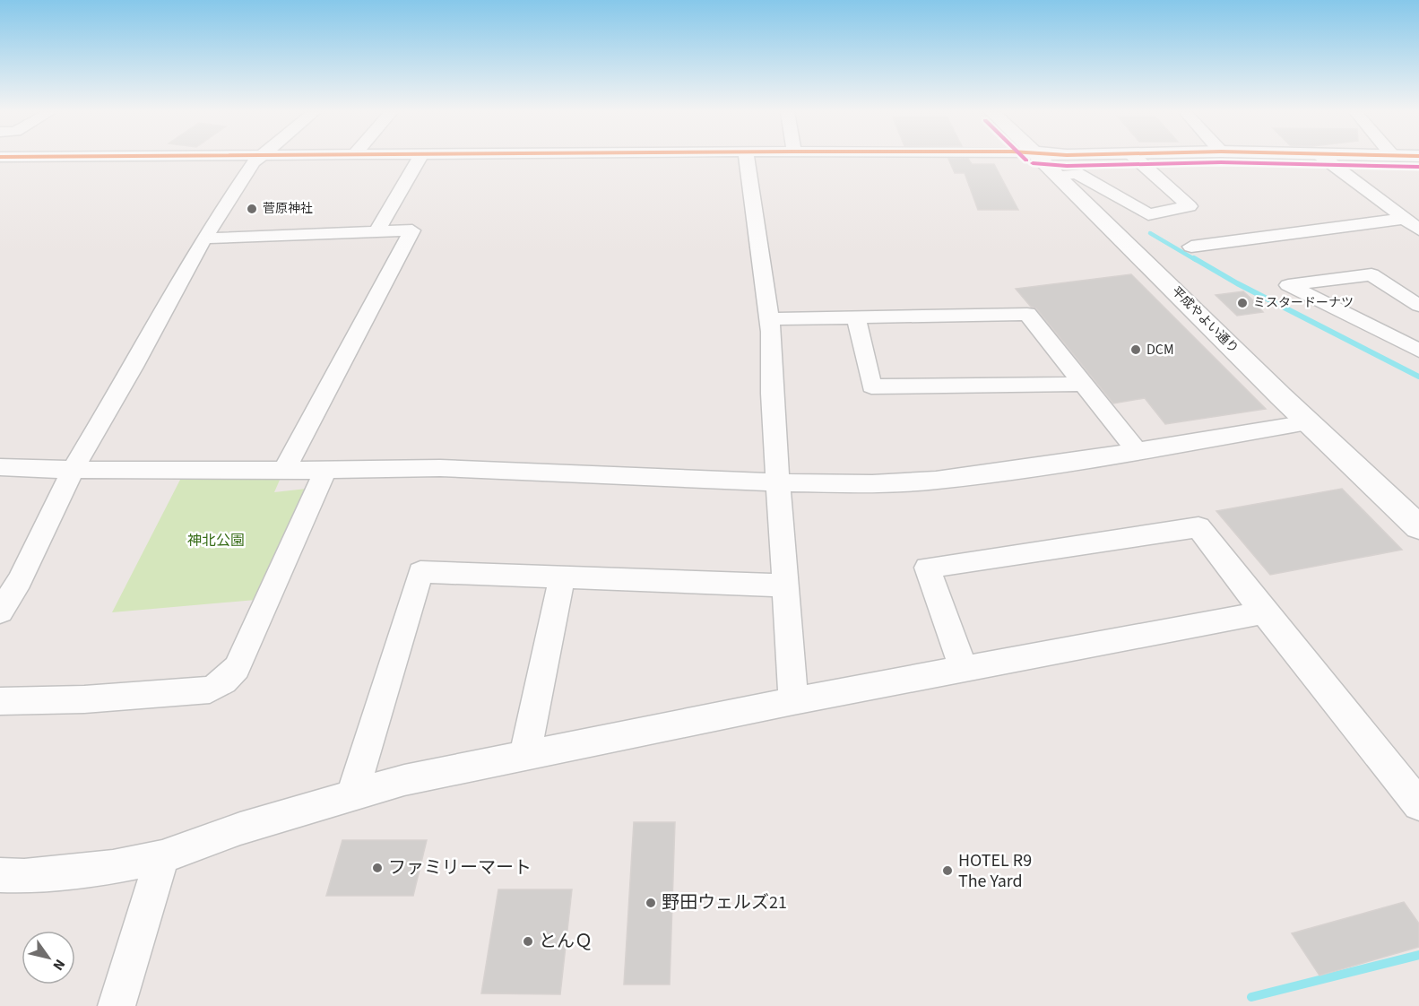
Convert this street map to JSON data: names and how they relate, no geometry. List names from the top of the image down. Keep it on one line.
{"streets":{"street":["平成やよい通り"]},"parks":["神北公園"],"places":["菅原神社","ミスタードーナツ","DCM","ファミリーマート","HOTEL R9 The Yard","野田ウェルズ21","とんＱ"],"north":"bottom right"}
